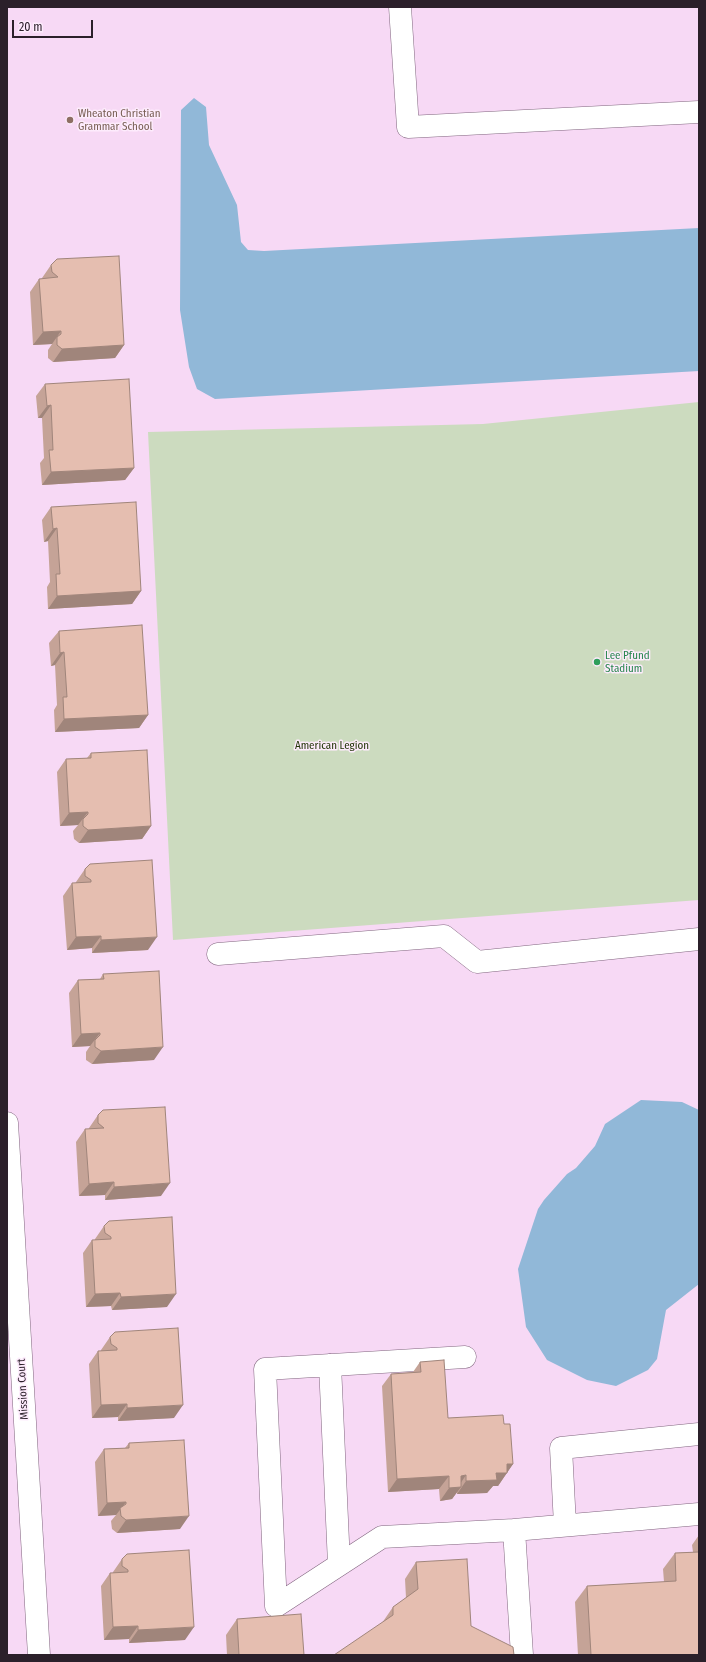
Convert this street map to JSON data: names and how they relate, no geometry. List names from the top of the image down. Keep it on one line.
{"streets":{"street":["Mission Court"]},"parks":["American Legion"],"places":["Wheaton Christian Grammar School","Lee Pfund Stadium"],"scale_bar":"20 m"}
